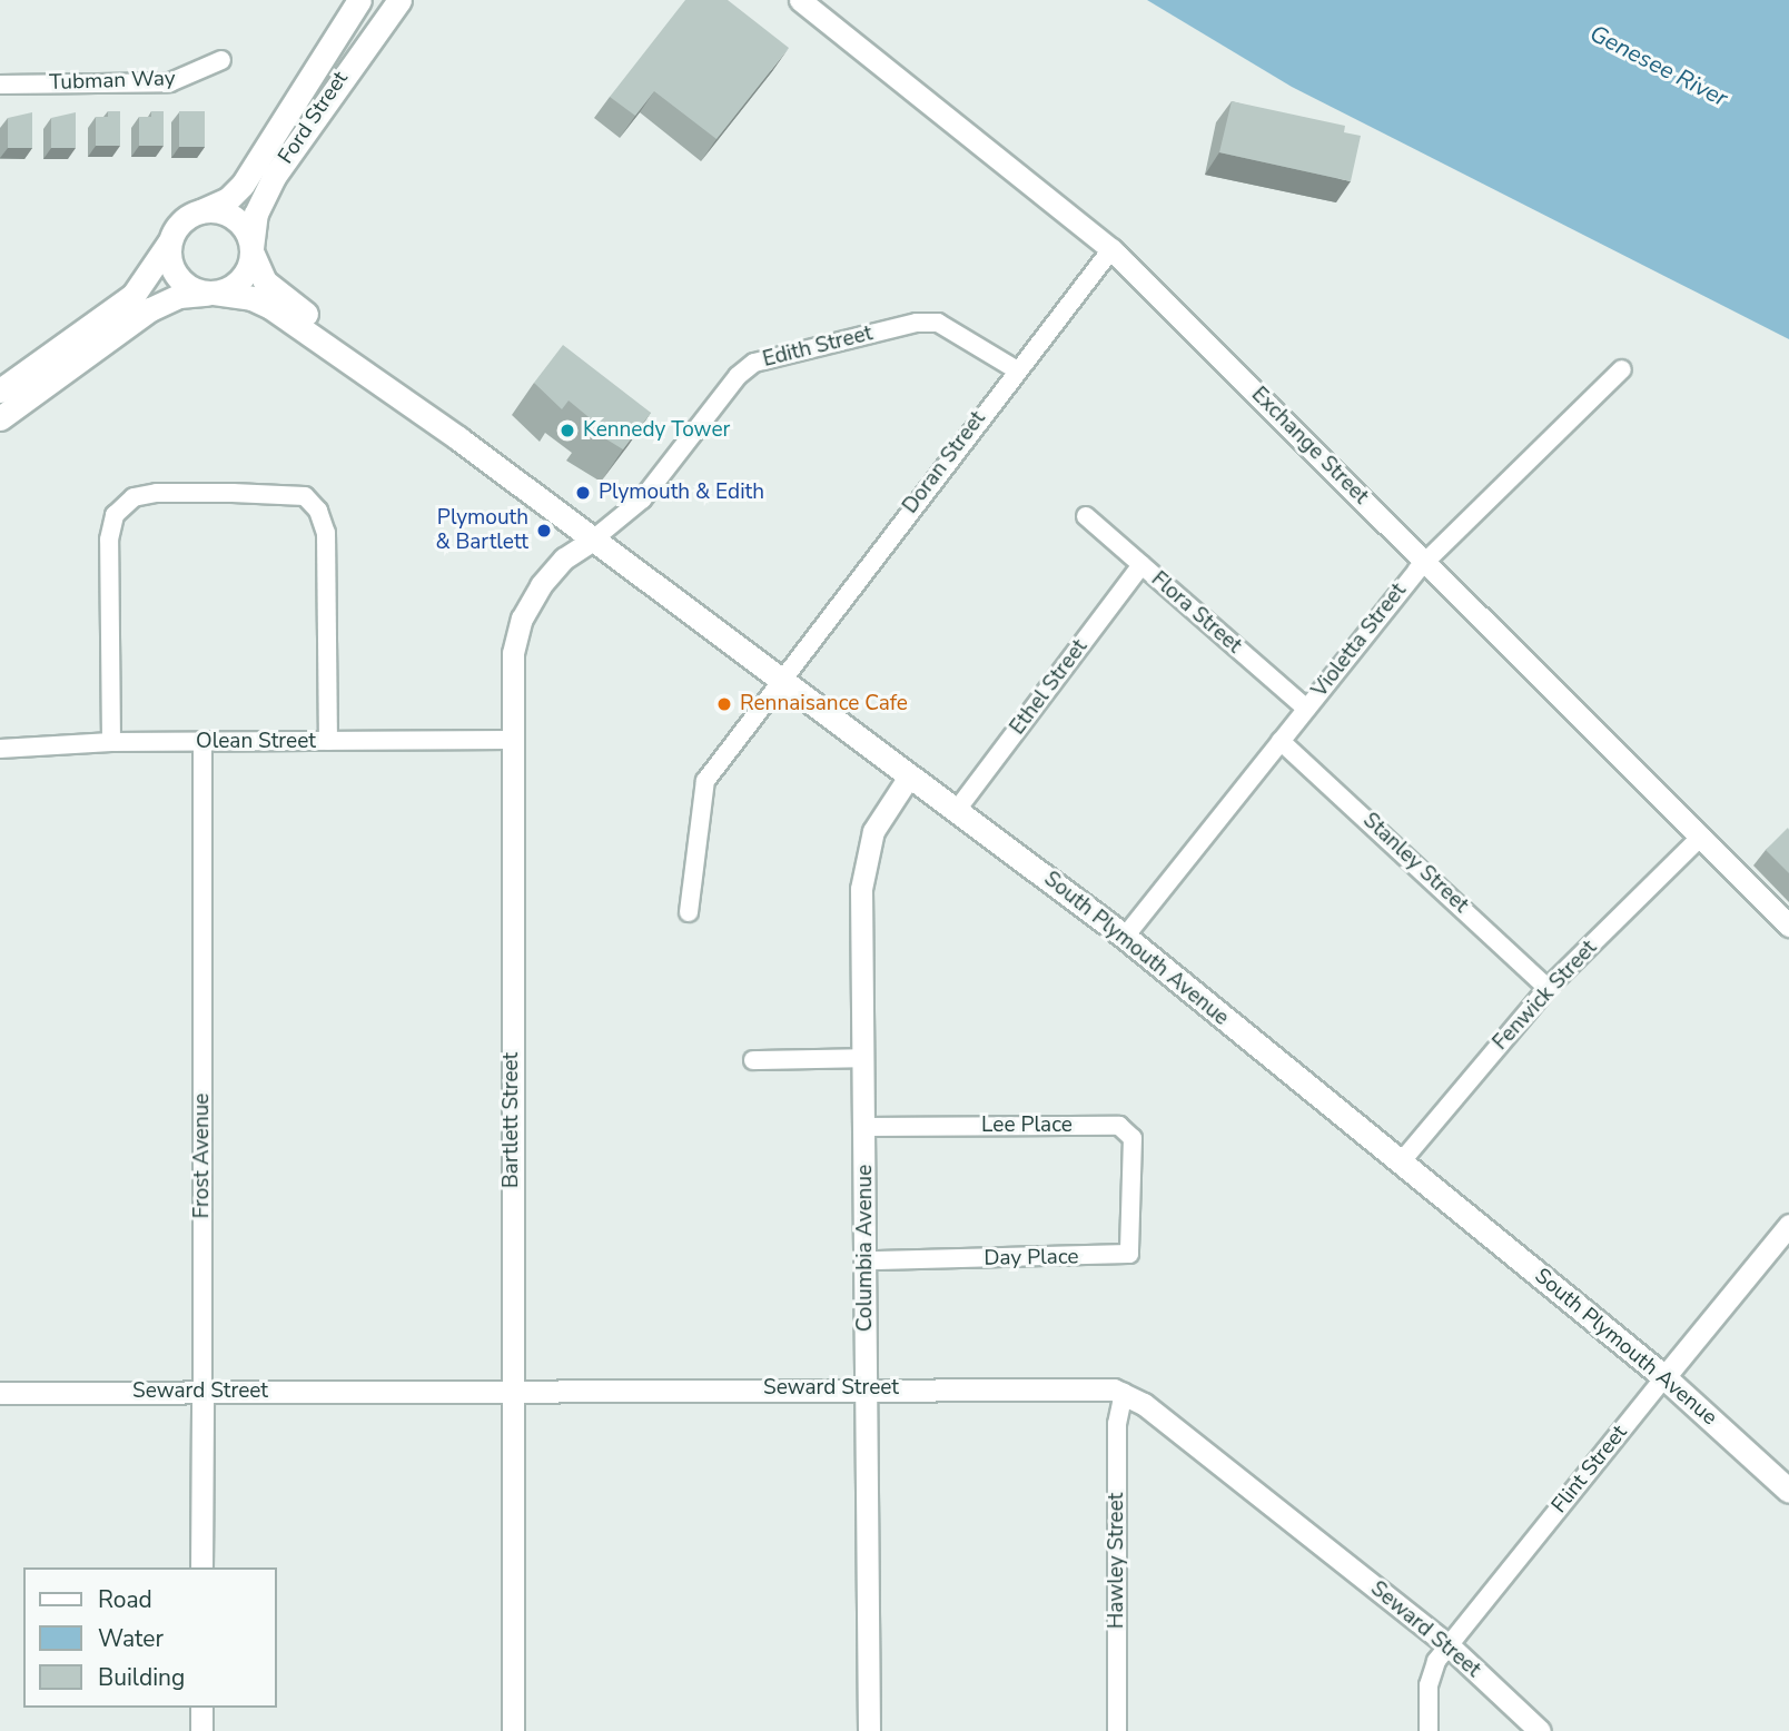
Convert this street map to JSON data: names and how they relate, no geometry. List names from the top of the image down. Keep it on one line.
{"streets":{"main road":["Ford Street","South Plymouth Avenue"],"street":["Tubman Way","Edith Street","Exchange Street","Doran Street","Flora Street","Violetta Street","Ethel Street","Olean Street","Stanley Street","Fenwick Street","Bartlett Street","Lee Place","Frost Avenue","Columbia Avenue","Day Place","Seward Street","Flint Street","Hawley Street"]},"crossings":[["Ford Street","South Plymouth Avenue"],["Edith Street","Doran Street"],["Edith Street","South Plymouth Avenue"],["Edith Street","Bartlett Street"],["Exchange Street","Doran Street"],["Exchange Street","Violetta Street"],["Exchange Street","Fenwick Street"],["Doran Street","South Plymouth Avenue"],["Flora Street","Violetta Street"],["Flora Street","Ethel Street"],["Violetta Street","Stanley Street"],["Violetta Street","South Plymouth Avenue"],["Ethel Street","South Plymouth Avenue"],["Olean Street","Bartlett Street"],["Olean Street","Frost Avenue"],["Stanley Street","Fenwick Street"],["South Plymouth Avenue","Fenwick Street"],["South Plymouth Avenue","Bartlett Street"],["South Plymouth Avenue","Columbia Avenue"],["South Plymouth Avenue","Flint Street"],["Bartlett Street","Seward Street"],["Lee Place","Columbia Avenue"],["Lee Place","Day Place"],["Frost Avenue","Seward Street"],["Columbia Avenue","Day Place"],["Columbia Avenue","Seward Street"],["Seward Street","Flint Street"],["Seward Street","Hawley Street"]],"water":["Genesee River"],"places":["Kennedy Tower","Plymouth & Edith","Plymouth & Bartlett","Rennaisance Cafe"],"legend":["Road","Water","Building"]}
